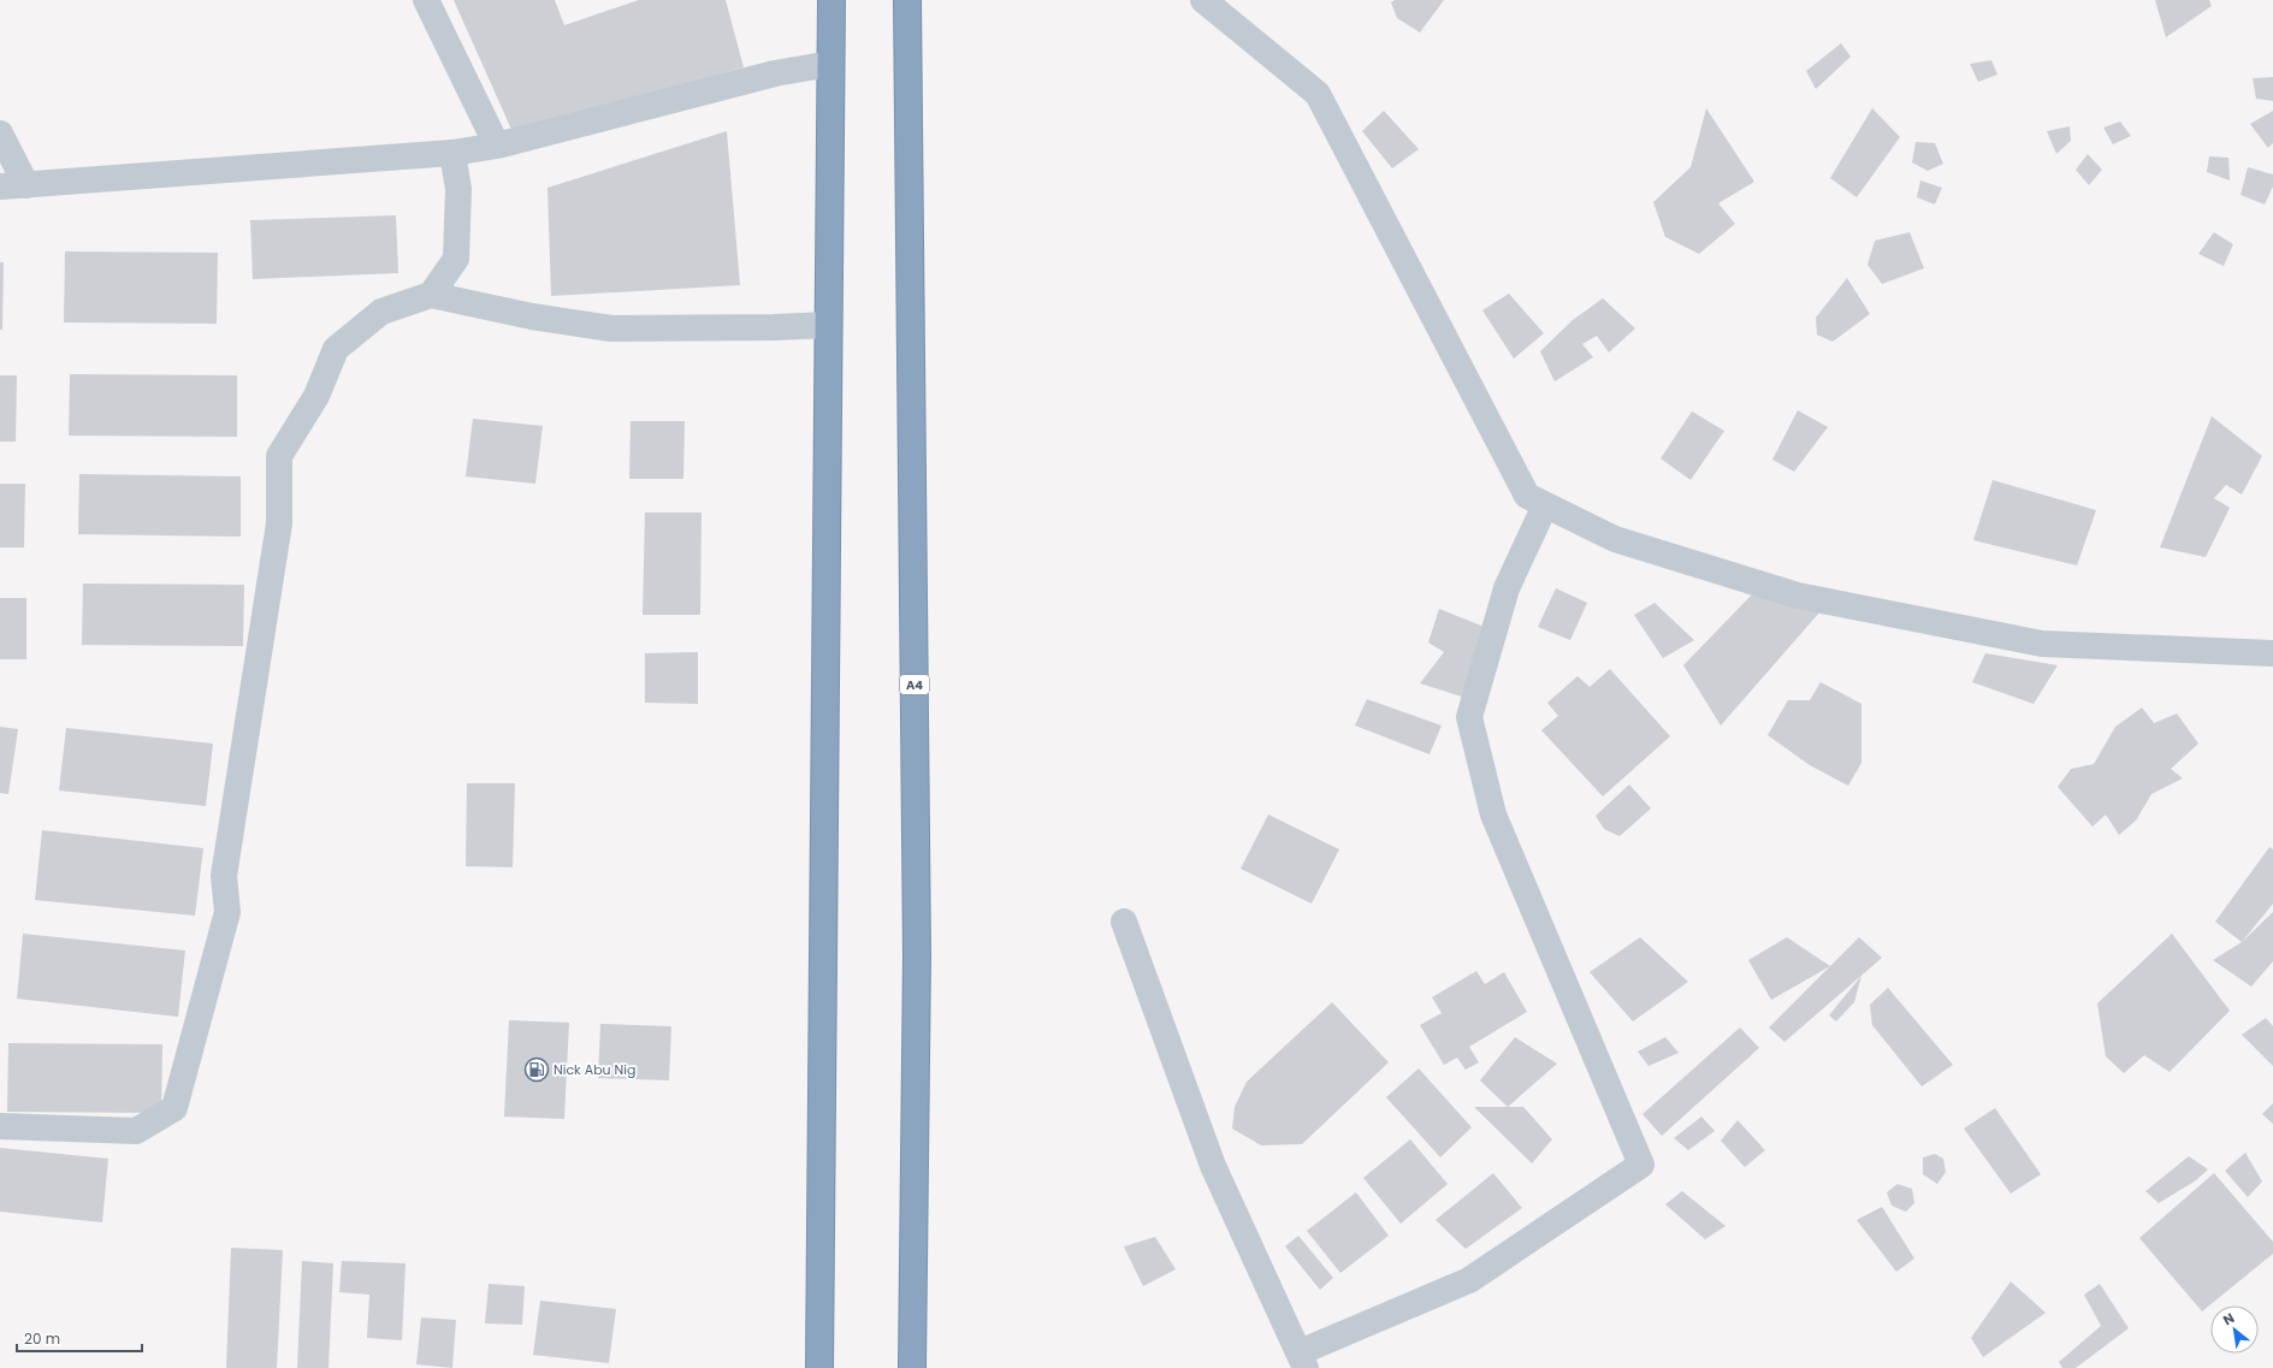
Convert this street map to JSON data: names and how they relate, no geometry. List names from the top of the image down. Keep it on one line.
{"streets":{"highway":["A4"]},"places":{"fuel station":["Nick Abu Nig"]},"scale_bar":"20 m","north":"top left"}
